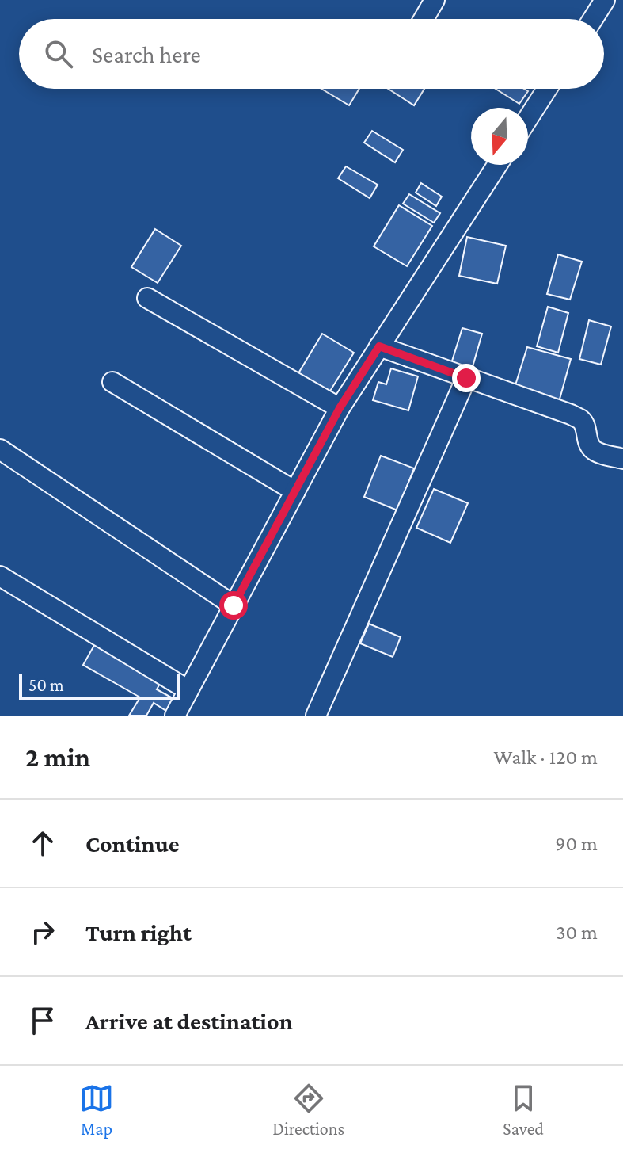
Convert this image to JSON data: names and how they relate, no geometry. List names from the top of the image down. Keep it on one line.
{"scale_bar":"50 m","north":"bottom","page":{"search":"Search here","scale":"50 m","heading":["2 min","Walk · 120 m"],"list":[["Continue","90 m"],["Turn right","30 m"],"Arrive at destination"],"nav":["Map","Directions","Saved"]}}
